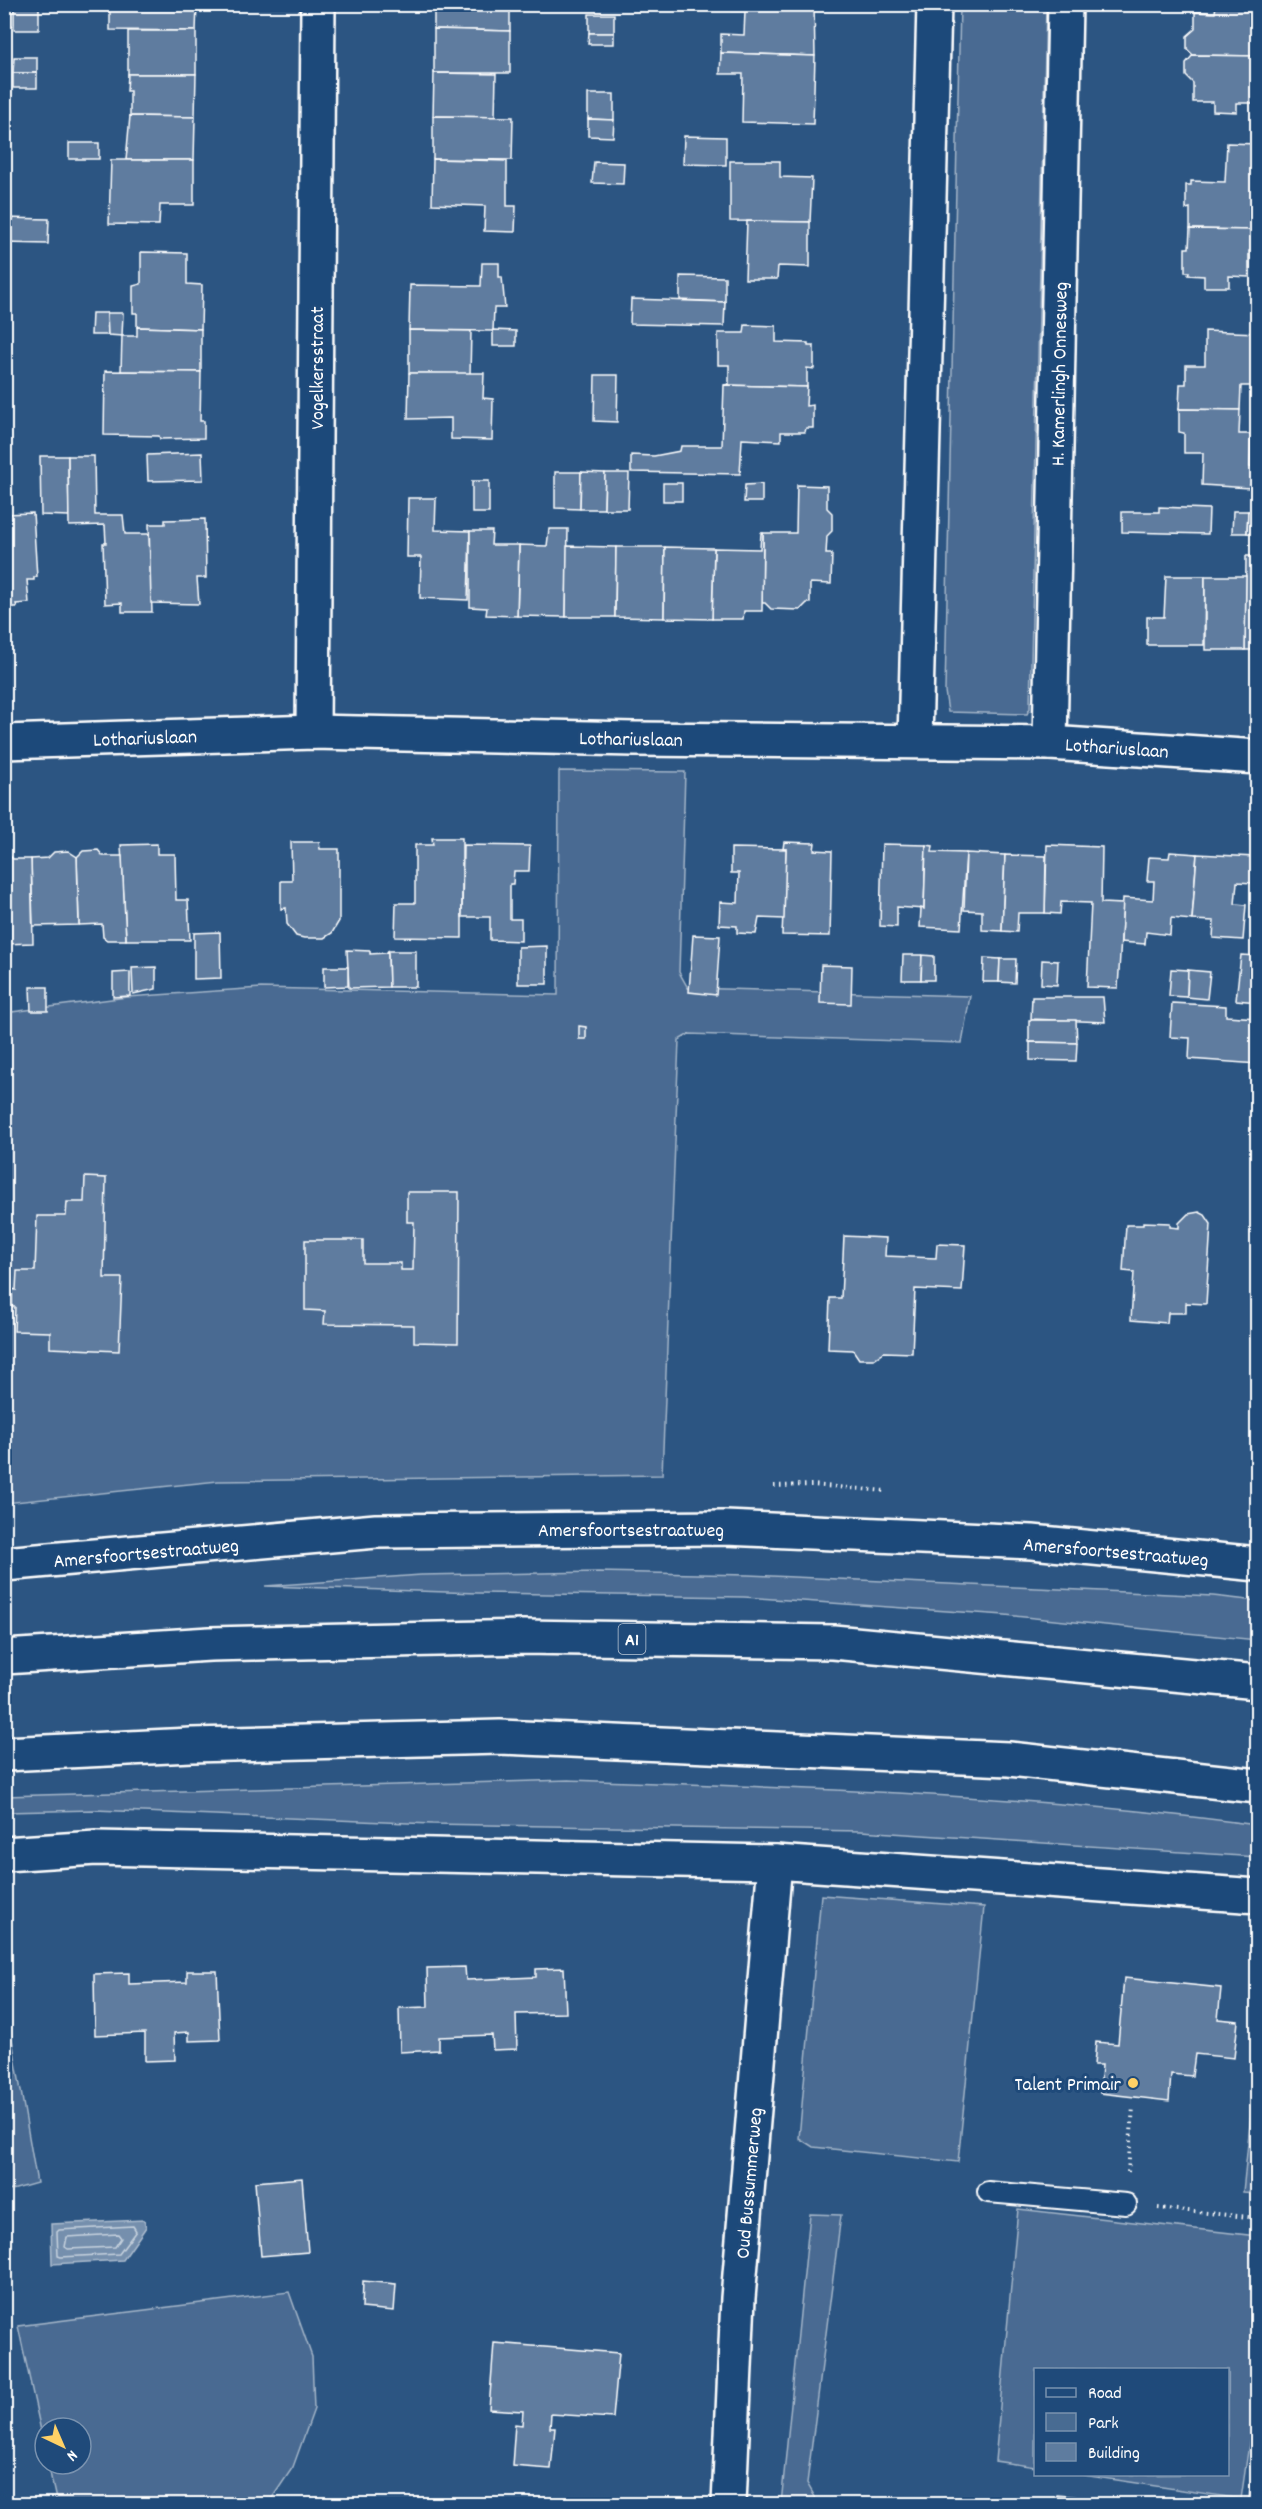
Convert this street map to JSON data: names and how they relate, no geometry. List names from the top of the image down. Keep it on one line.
{"streets":{"main road":["Vogelkersstraat","H. Kamerlingh Onnesweg","Lothariuslaan","Amersfoortsestraatweg","A1","Oud Bussummerweg"]},"crossings":[["Vogelkersstraat","Lothariuslaan"],["H. Kamerlingh Onnesweg","Lothariuslaan"]],"places":["Talent Primair"],"legend":["Road","Park","Building"],"north":"bottom right"}
